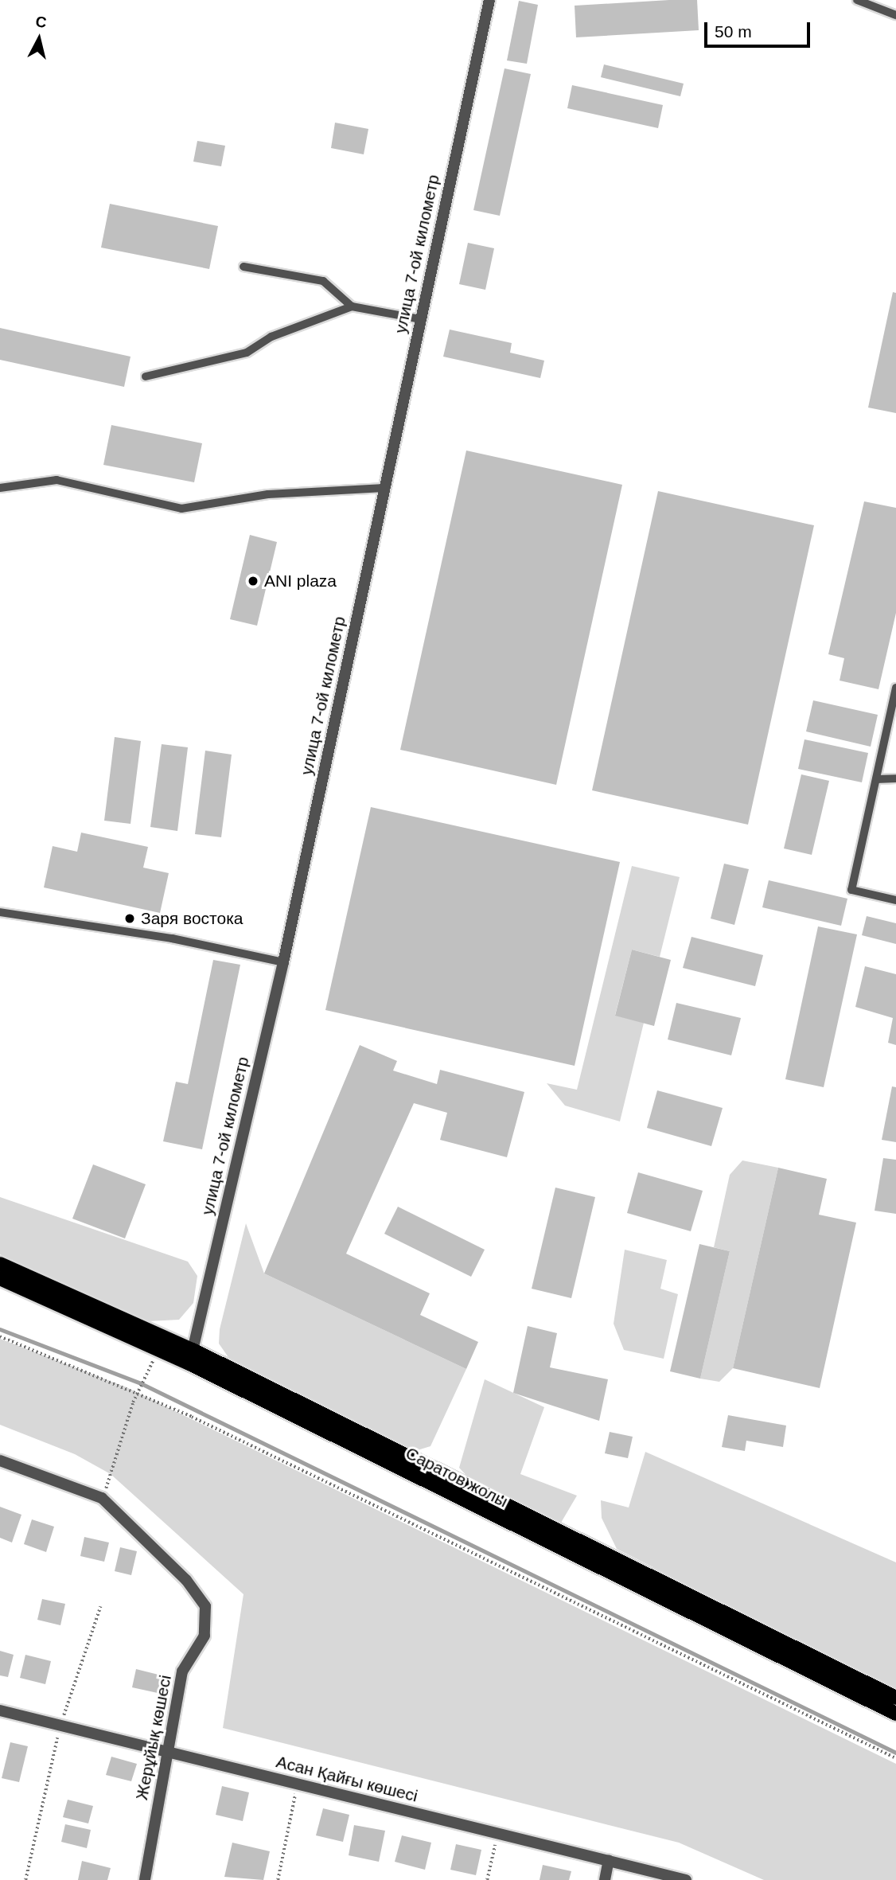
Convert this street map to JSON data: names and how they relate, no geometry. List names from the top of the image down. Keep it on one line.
{"streets":{"main road":["Саратов жолы"],"street":["улица 7-ой километр","Жерұйық көшесі","Асан Қайғы көшесі"]},"crossings":[["улица 7-ой километр","Саратов жолы"],["Жерұйық көшесі","Асан Қайғы көшесі"]],"places":["ANI plaza","Заря востока"],"scale_bar":"50 m","north":"top"}
